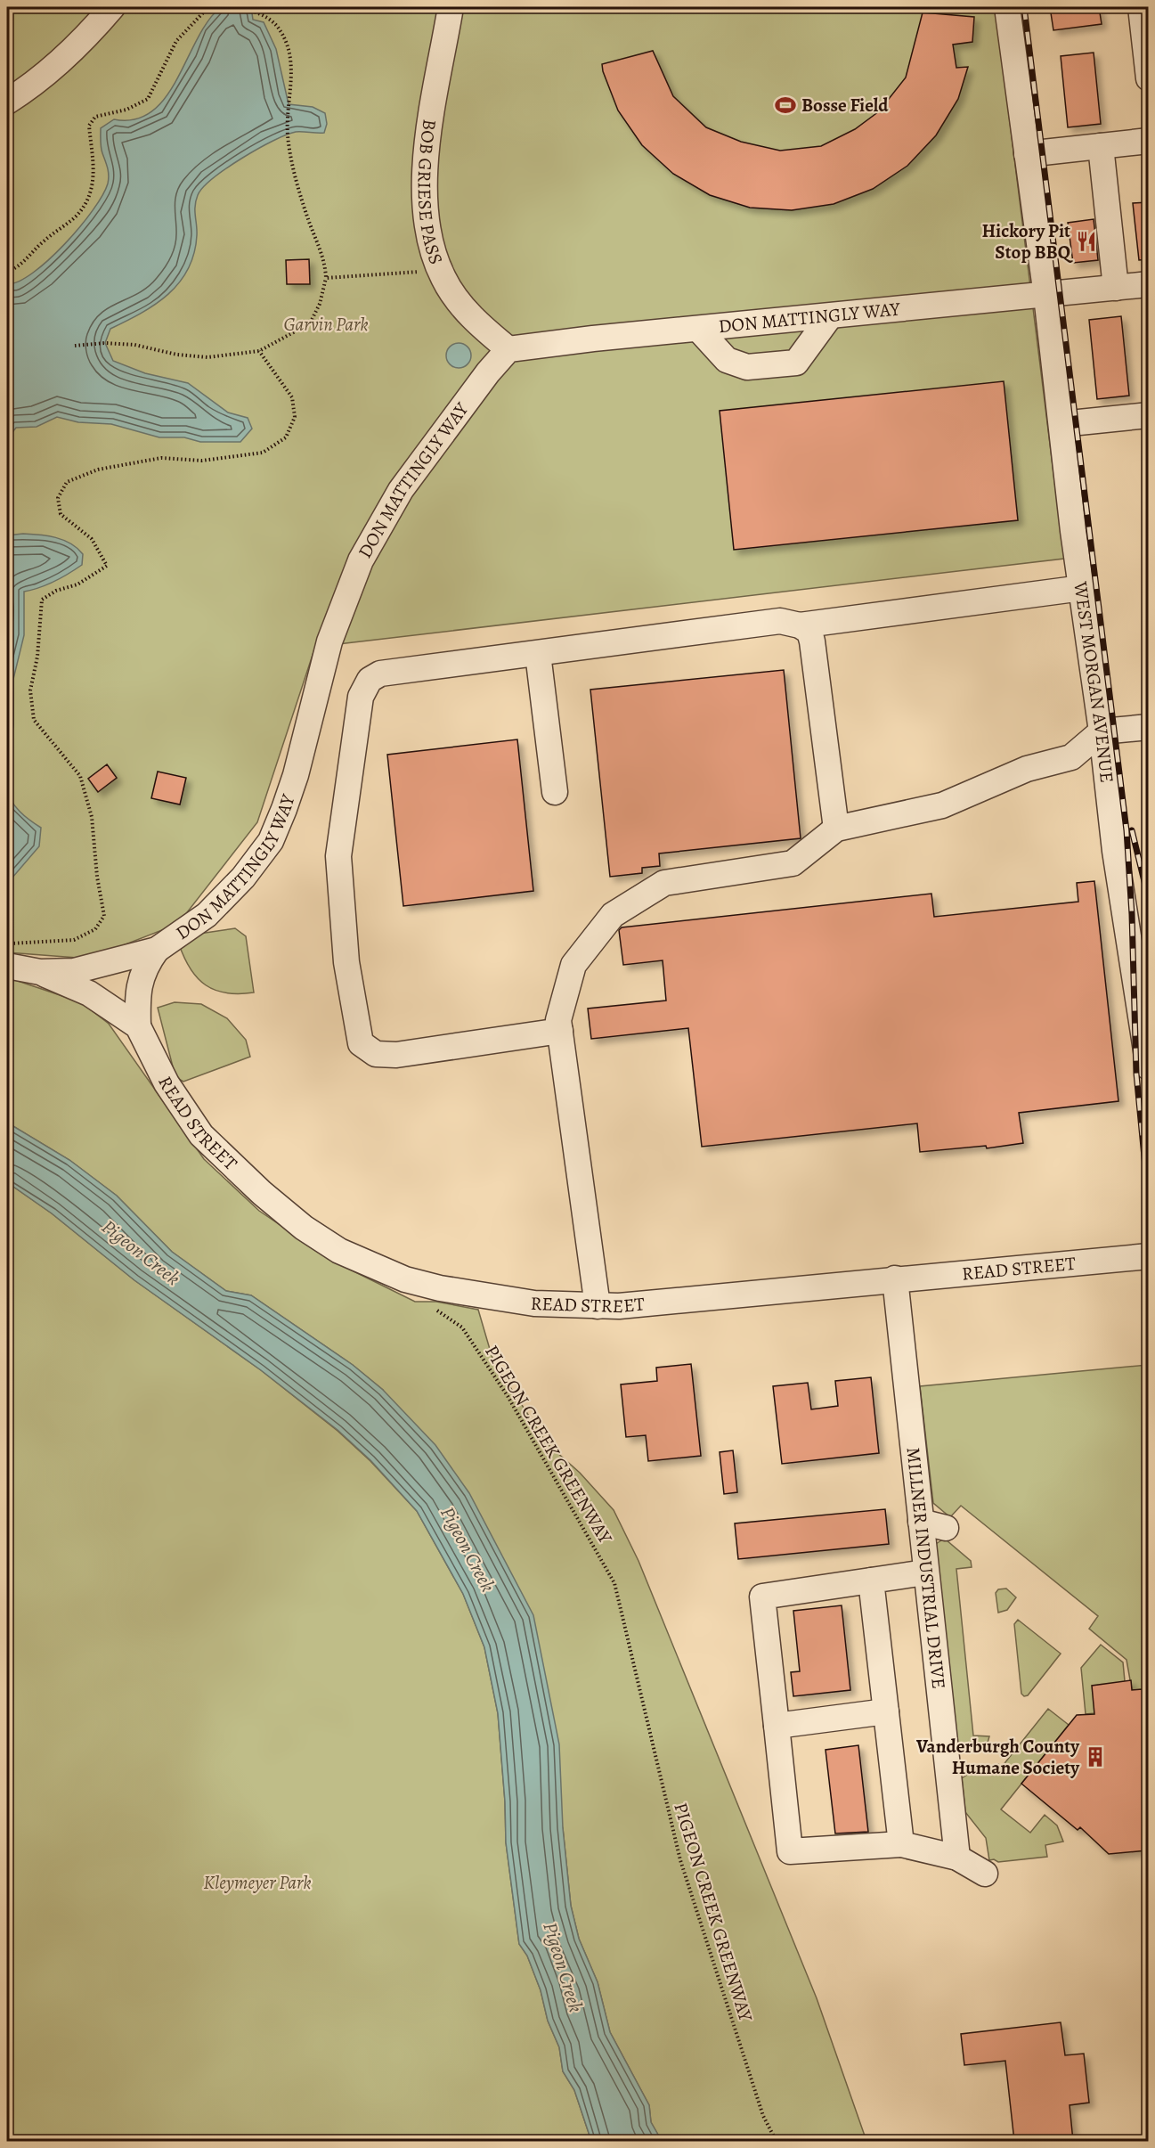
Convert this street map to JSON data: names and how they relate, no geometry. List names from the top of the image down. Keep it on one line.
{"streets":{"street":["BOB GRIESE PASS","DON MATTINGLY WAY","WEST MORGAN AVENUE","READ STREET","MILLNER INDUSTRIAL DRIVE"],"path":["PIGEON CREEK GREENWAY"]},"crossings":[["BOB GRIESE PASS","DON MATTINGLY WAY"],["DON MATTINGLY WAY","WEST MORGAN AVENUE"],["DON MATTINGLY WAY","READ STREET"],["READ STREET","MILLNER INDUSTRIAL DRIVE"]],"water":["Pigeon Creek"],"parks":["Garvin Park","Kleymeyer Park"],"places":{"sports":["Bosse Field"],"restaurant":["Hickory Pit Stop BBQ"],"building":["Vanderburgh County Humane Society"]}}
